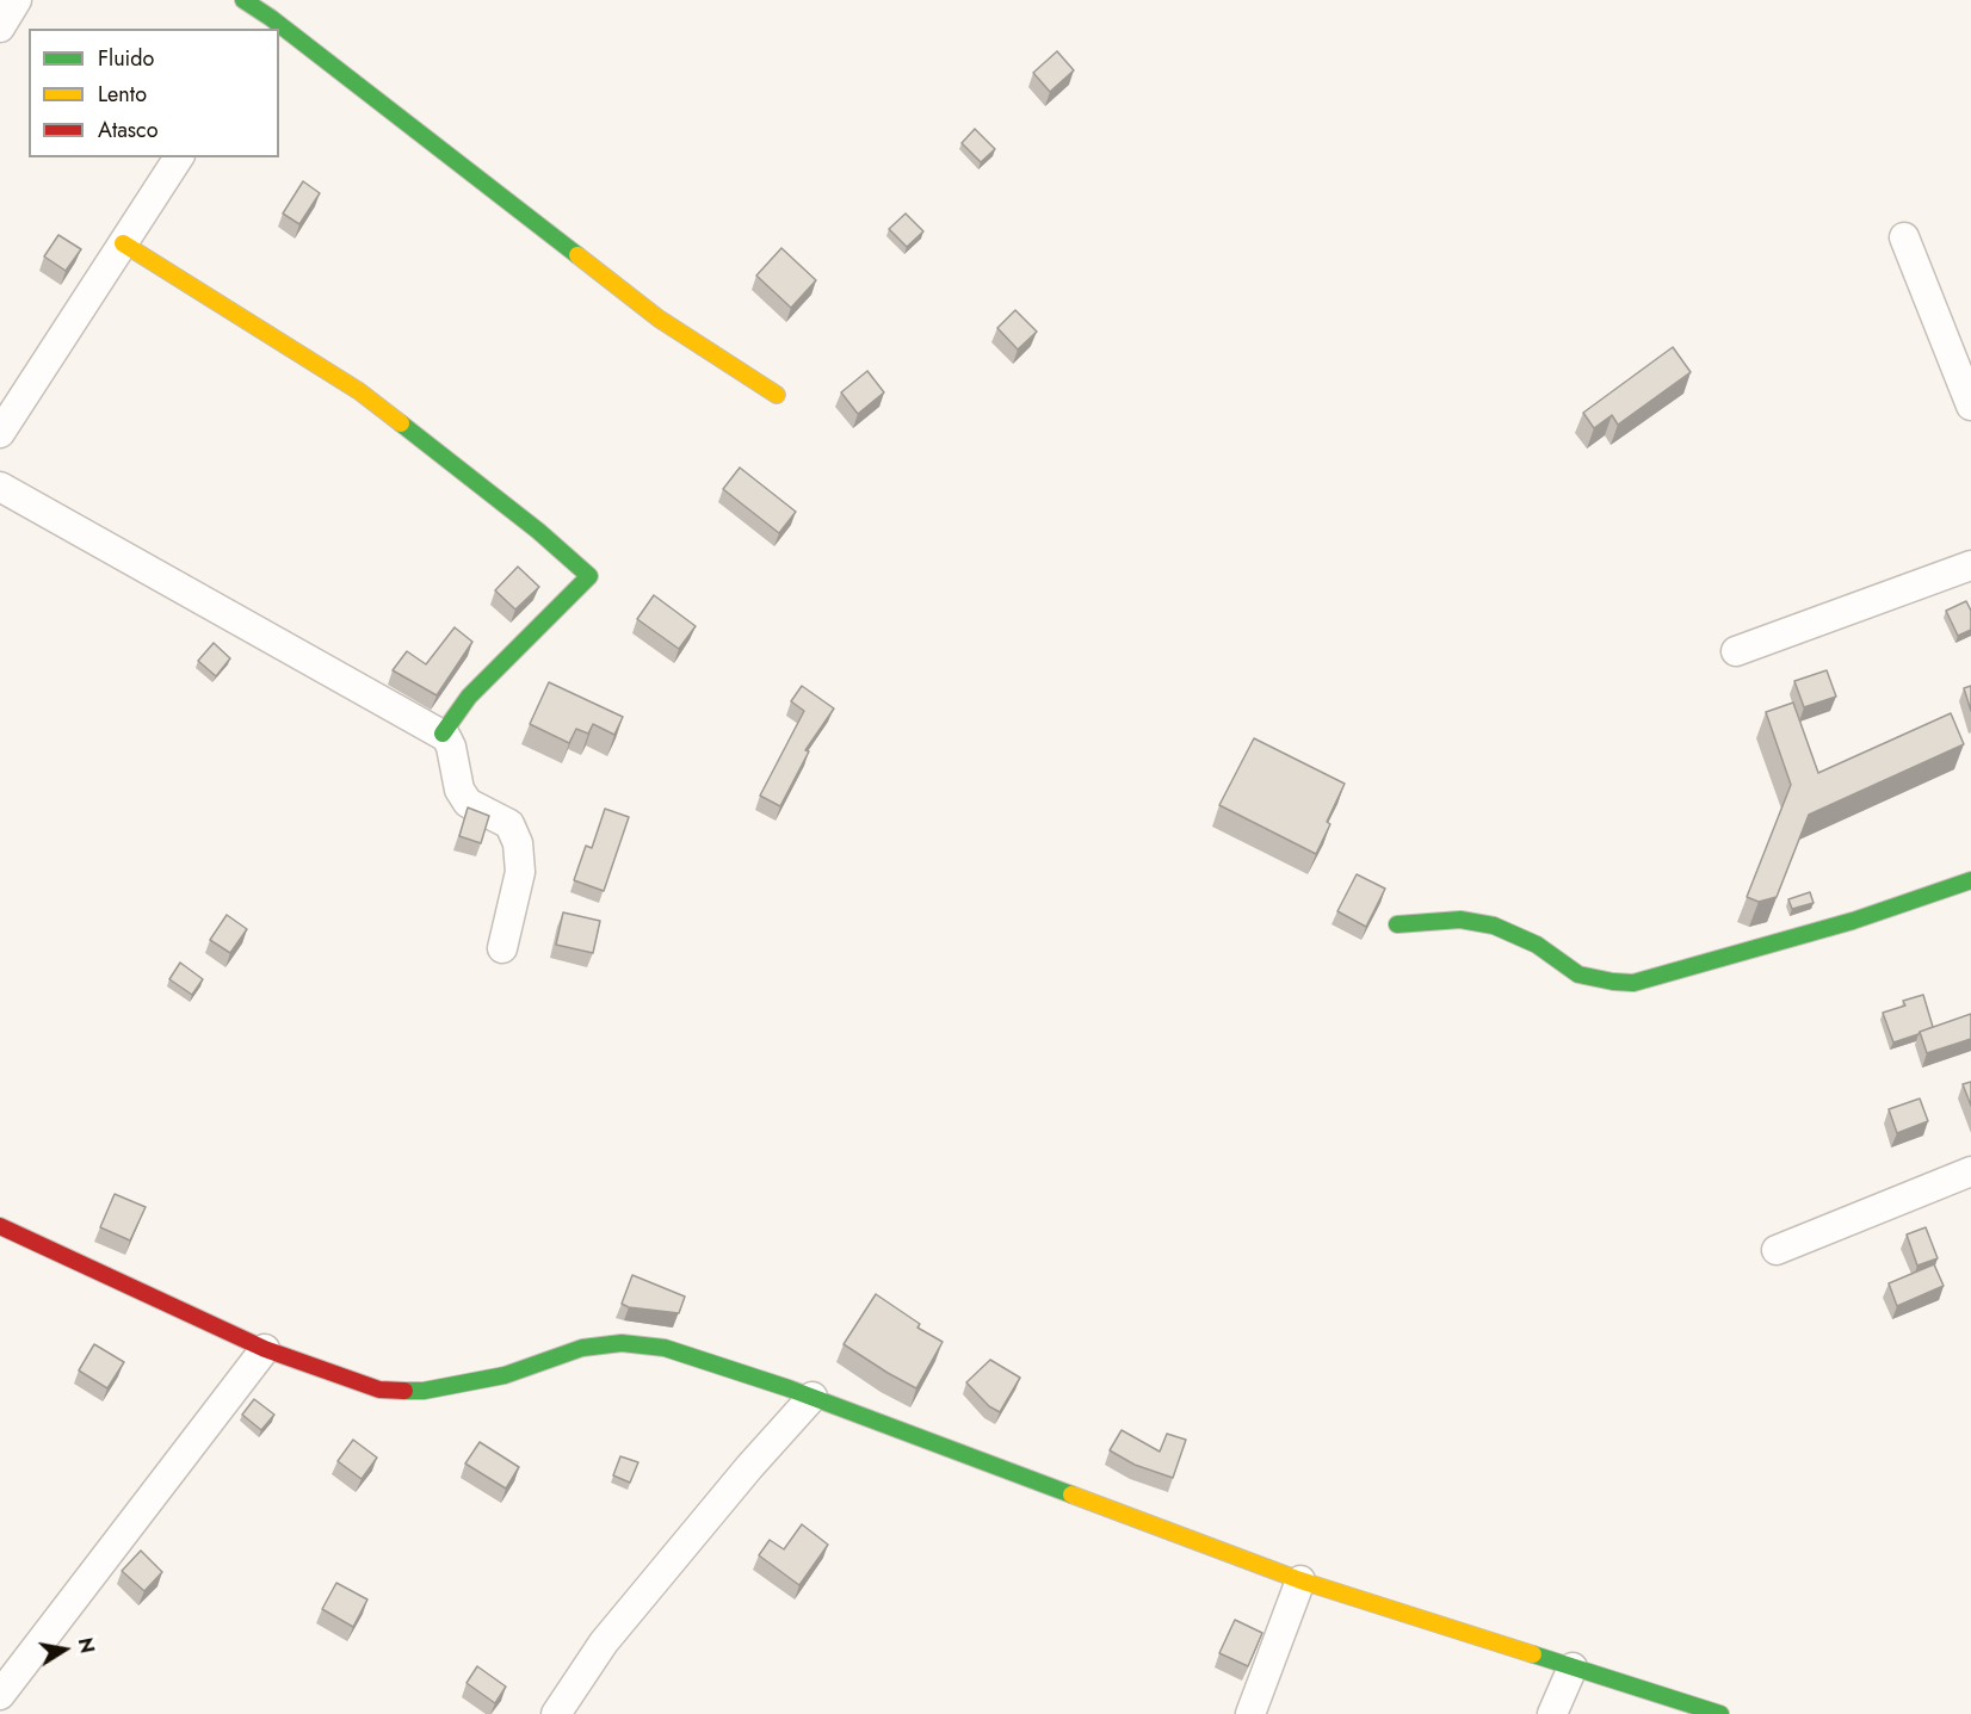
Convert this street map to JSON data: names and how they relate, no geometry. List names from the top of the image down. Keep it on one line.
{"legend":["Fluido","Lento","Atasco"],"north":"right"}
